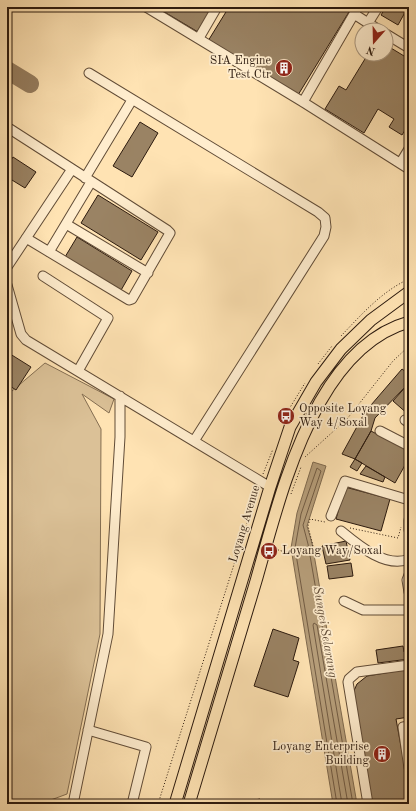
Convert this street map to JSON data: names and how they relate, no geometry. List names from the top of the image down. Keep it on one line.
{"streets":{"main road":["Loyang Avenue"]},"water":["Sungei Selarang"],"places":{"building":["SIA Engine Test Ctr","Loyang Enterprise Building"],"bus stop":["Opposite Loyang Way 4/Soxal","Loyang Way/Soxal"]},"north":"bottom"}
